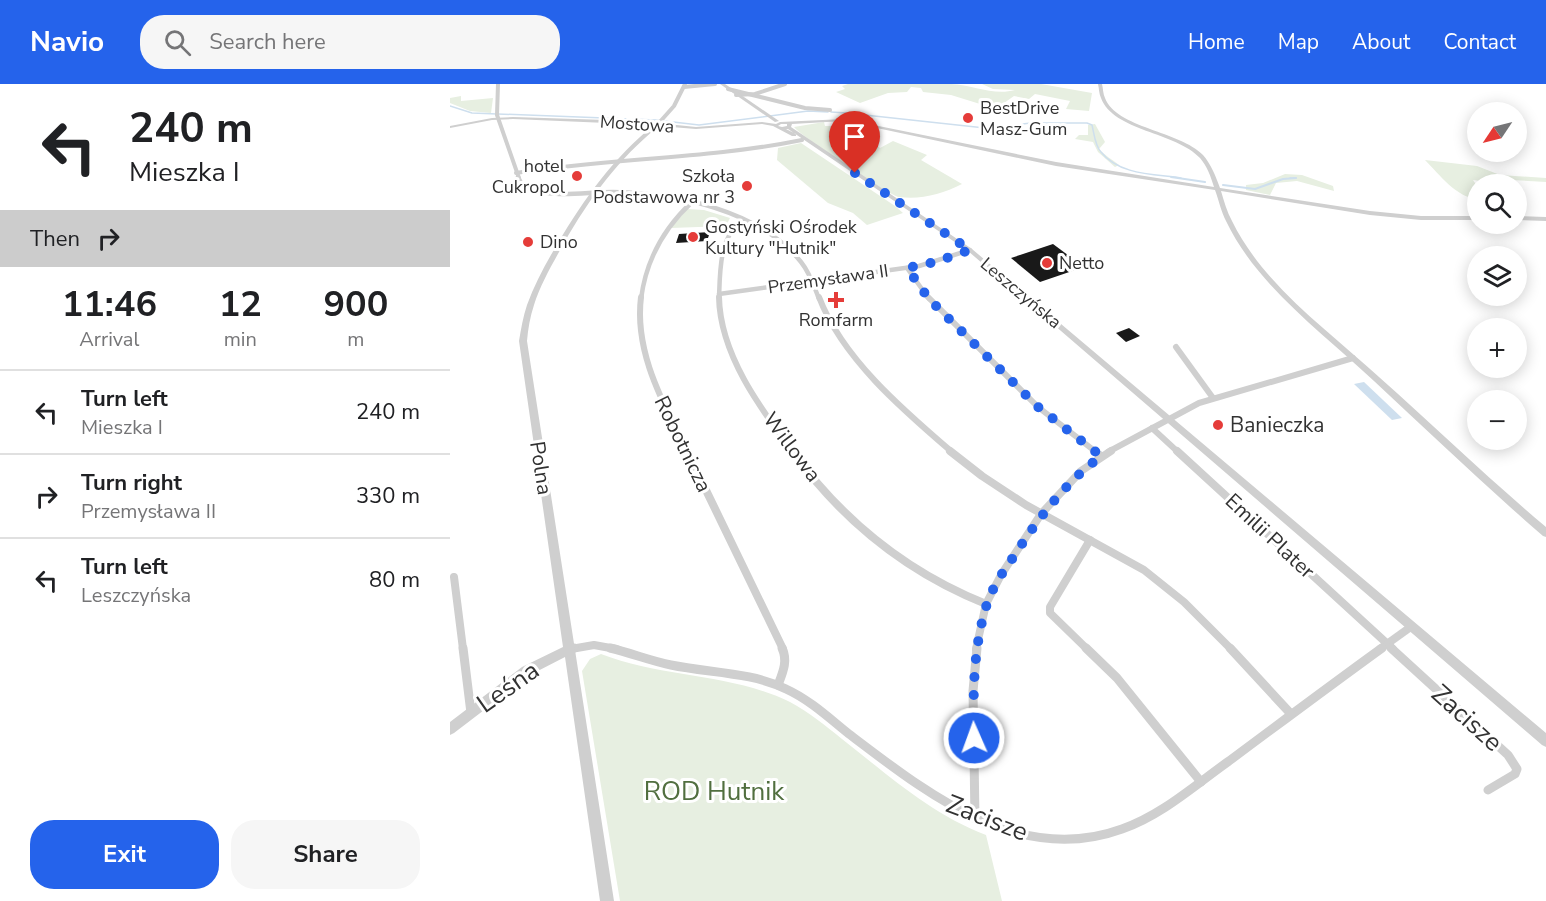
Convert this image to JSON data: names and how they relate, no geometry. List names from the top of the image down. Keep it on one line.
{"streets":{"street":["Mostowa","Przemysława II","Leszczyńska","Robotnicza","Willowa","Polna","Emilii Plater","Leśna","Zacisze"]},"crossings":[["Mostowa","Leszczyńska"],["Mostowa","Polna"],["Przemysława II","Leszczyńska"],["Przemysława II","Willowa"],["Leszczyńska","Zacisze"],["Robotnicza","Zacisze"],["Polna","Leśna"],["Polna","Zacisze"],["Emilii Plater","Zacisze"],["Leśna","Zacisze"]],"parks":["ROD Hutnik"],"places":{"other":["BestDrive Masz-Gum","hotel Cukropol","Szkoła Podstawowa nr 3","Gostyński Ośrodek Kultury \"Hutnik\"","Dino","Netto","Banieczka"],"health":["Romfarm"]},"north":"bottom left","page":{"header":"Navio","search":"Search here","nav":["Home","Map","About","Contact"],"turn":["240 m","Mieszka I"],"map_buttons":["+","−"],"then":"Then","eta":["11:46","Arrival","12","min","900","m"],"list":[{"name":"Turn left","note":"Mieszka I","value":"240 m"},{"name":"Turn right","note":"Przemysława II","value":"330 m"},{"name":"Turn left","note":"Leszczyńska","value":"80 m"}],"buttons":["Exit","Share"]}}
